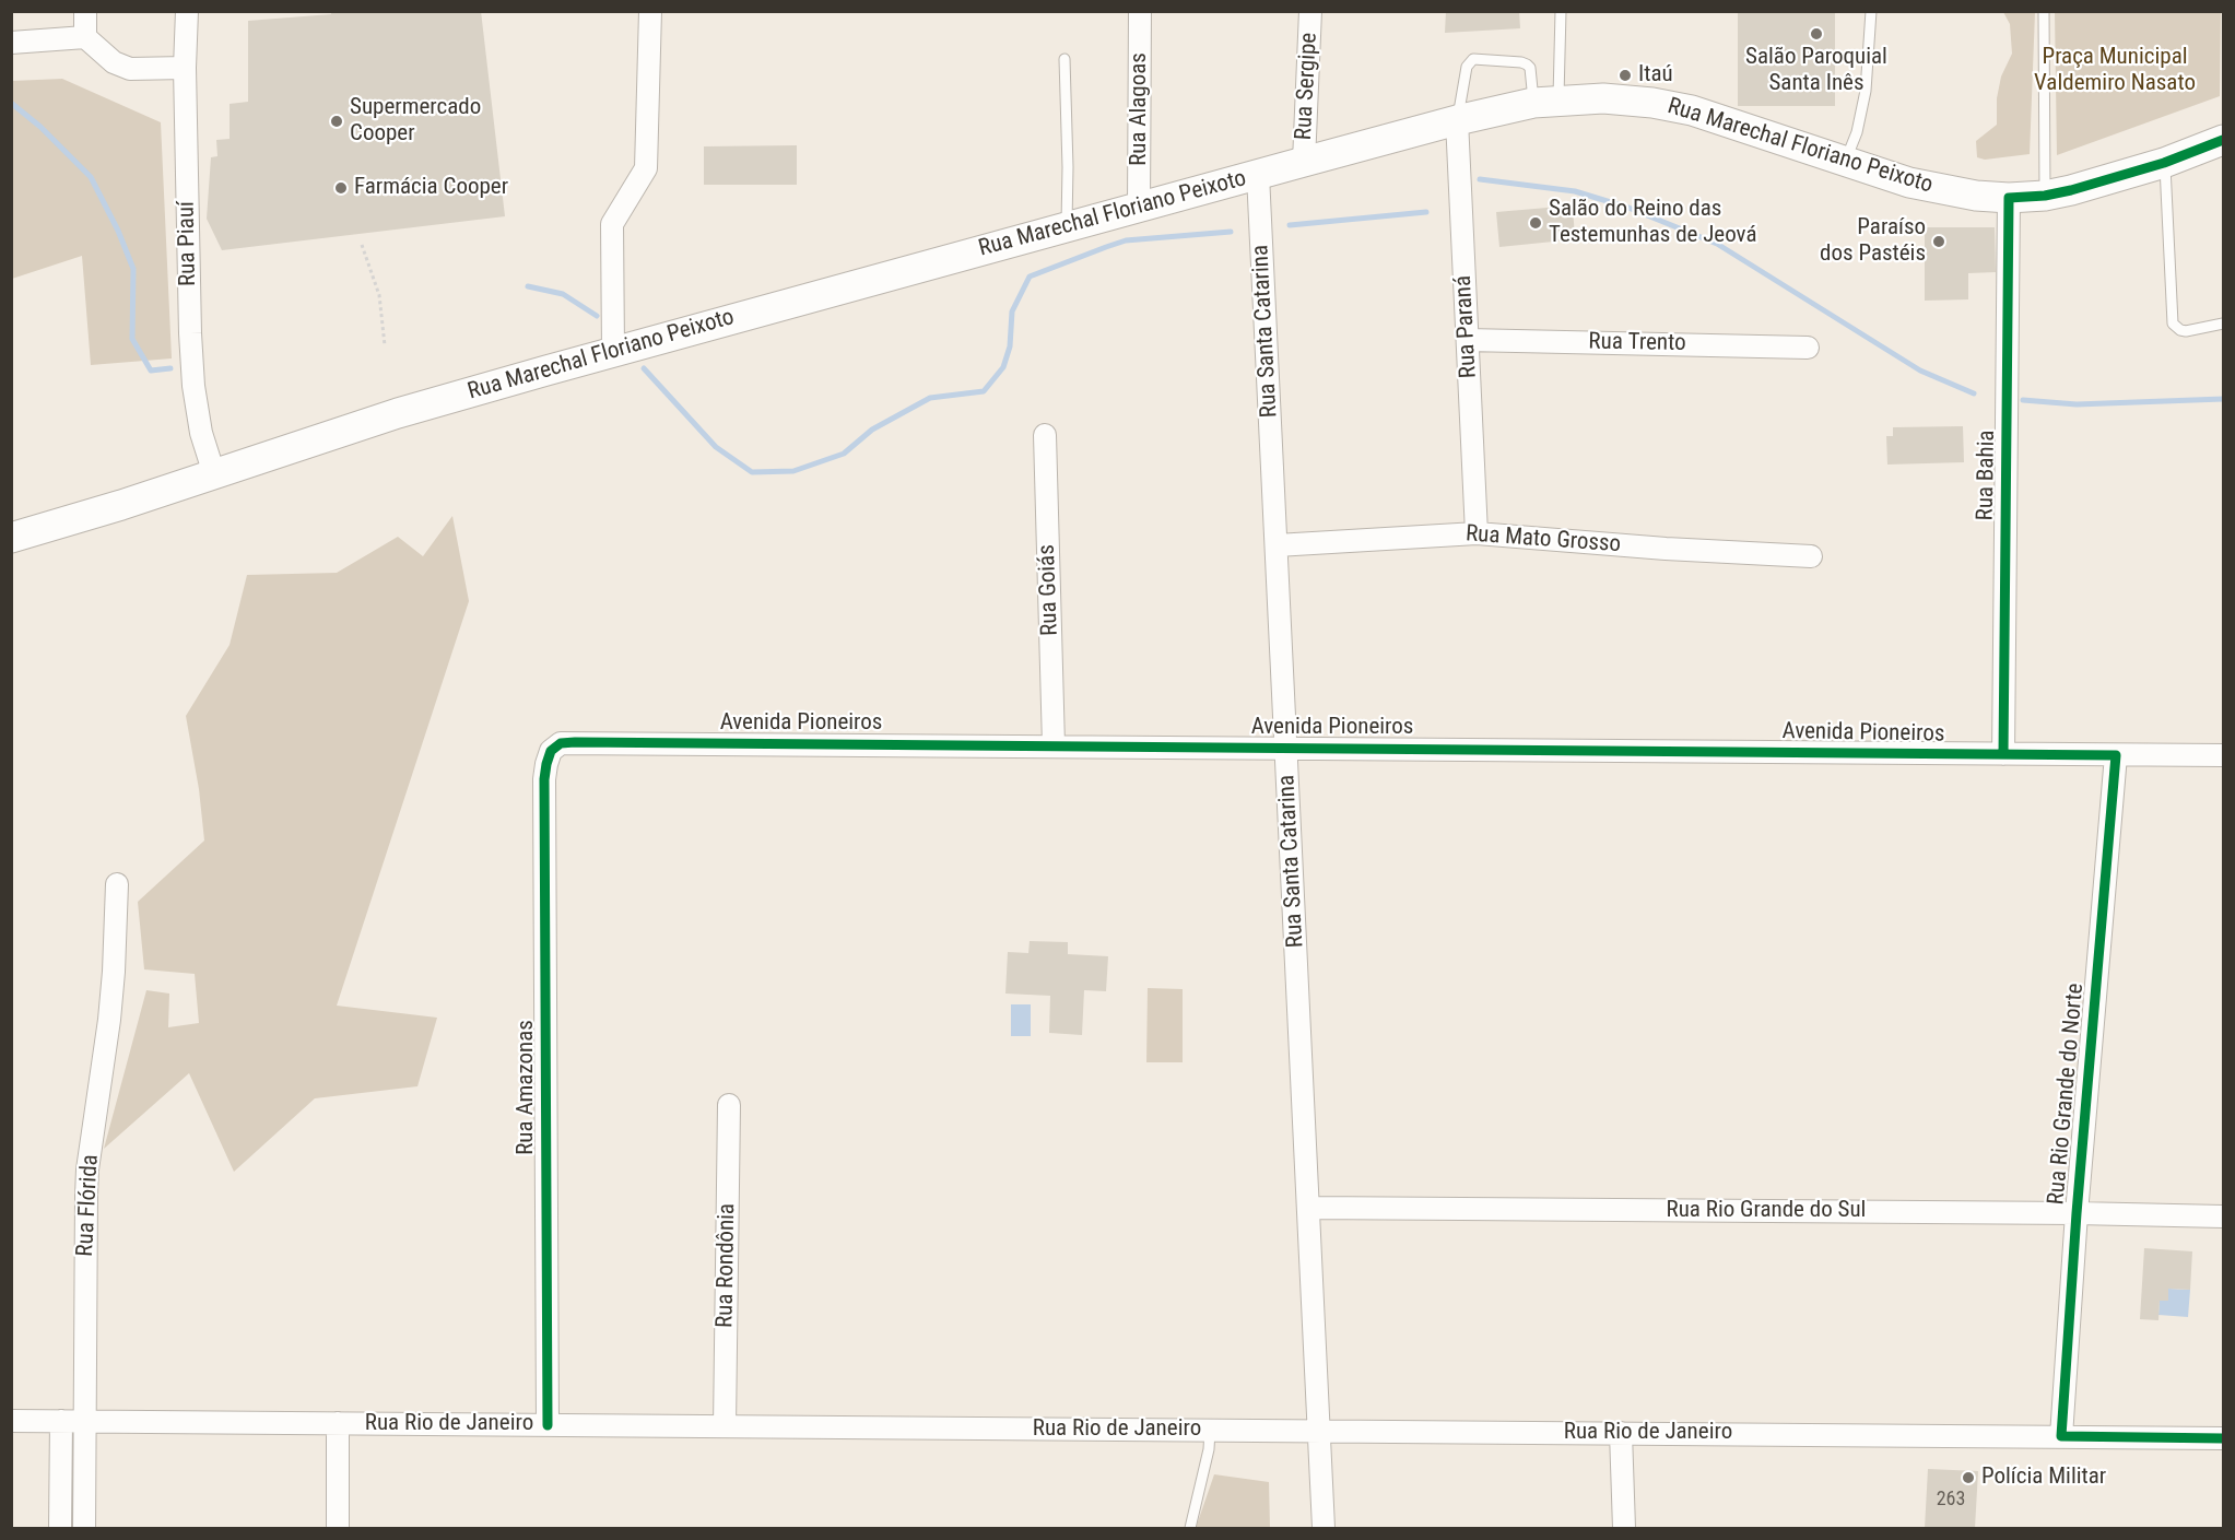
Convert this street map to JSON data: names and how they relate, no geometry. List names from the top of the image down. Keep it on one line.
{"streets":{"main road":["Rua Marechal Floriano Peixoto"],"street":["Rua Sergipe","Rua Alagoas","Rua Piauí","Rua Paraná","Rua Santa Catarina","Rua Trento","Rua Bahia","Rua Mato Grosso","Rua Goiás","Avenida Pioneiros","Rua Amazonas","Rua Rio Grande do Norte","Rua Flórida","Rua Rio Grande do Sul","Rua Rondônia","Rua Rio de Janeiro"]},"crossings":[["Rua Sergipe","Rua Marechal Floriano Peixoto"],["Rua Alagoas","Rua Marechal Floriano Peixoto"],["Rua Marechal Floriano Peixoto","Rua Piauí"],["Rua Marechal Floriano Peixoto","Rua Paraná"],["Rua Marechal Floriano Peixoto","Rua Santa Catarina"],["Rua Marechal Floriano Peixoto","Rua Bahia"],["Rua Paraná","Rua Trento"],["Rua Paraná","Rua Mato Grosso"],["Rua Santa Catarina","Rua Mato Grosso"],["Rua Santa Catarina","Avenida Pioneiros"],["Rua Santa Catarina","Rua Rio Grande do Sul"],["Rua Santa Catarina","Rua Rio de Janeiro"],["Rua Bahia","Avenida Pioneiros"],["Rua Goiás","Avenida Pioneiros"],["Avenida Pioneiros","Rua Amazonas"],["Avenida Pioneiros","Rua Rio Grande do Norte"],["Rua Amazonas","Rua Rio de Janeiro"],["Rua Rio Grande do Norte","Rua Rio Grande do Sul"],["Rua Rio Grande do Norte","Rua Rio de Janeiro"],["Rua Flórida","Rua Rio de Janeiro"],["Rua Rondônia","Rua Rio de Janeiro"]],"parks":["Praça Municipal Valdemiro Nasato"],"places":["Salão Paroquial Santa Inês","Itaú","Supermercado Cooper","Farmácia Cooper","Salão do Reino das Testemunhas de Jeová","Paraíso dos Pastéis","Polícia Militar"],"house_numbers":["263"]}
